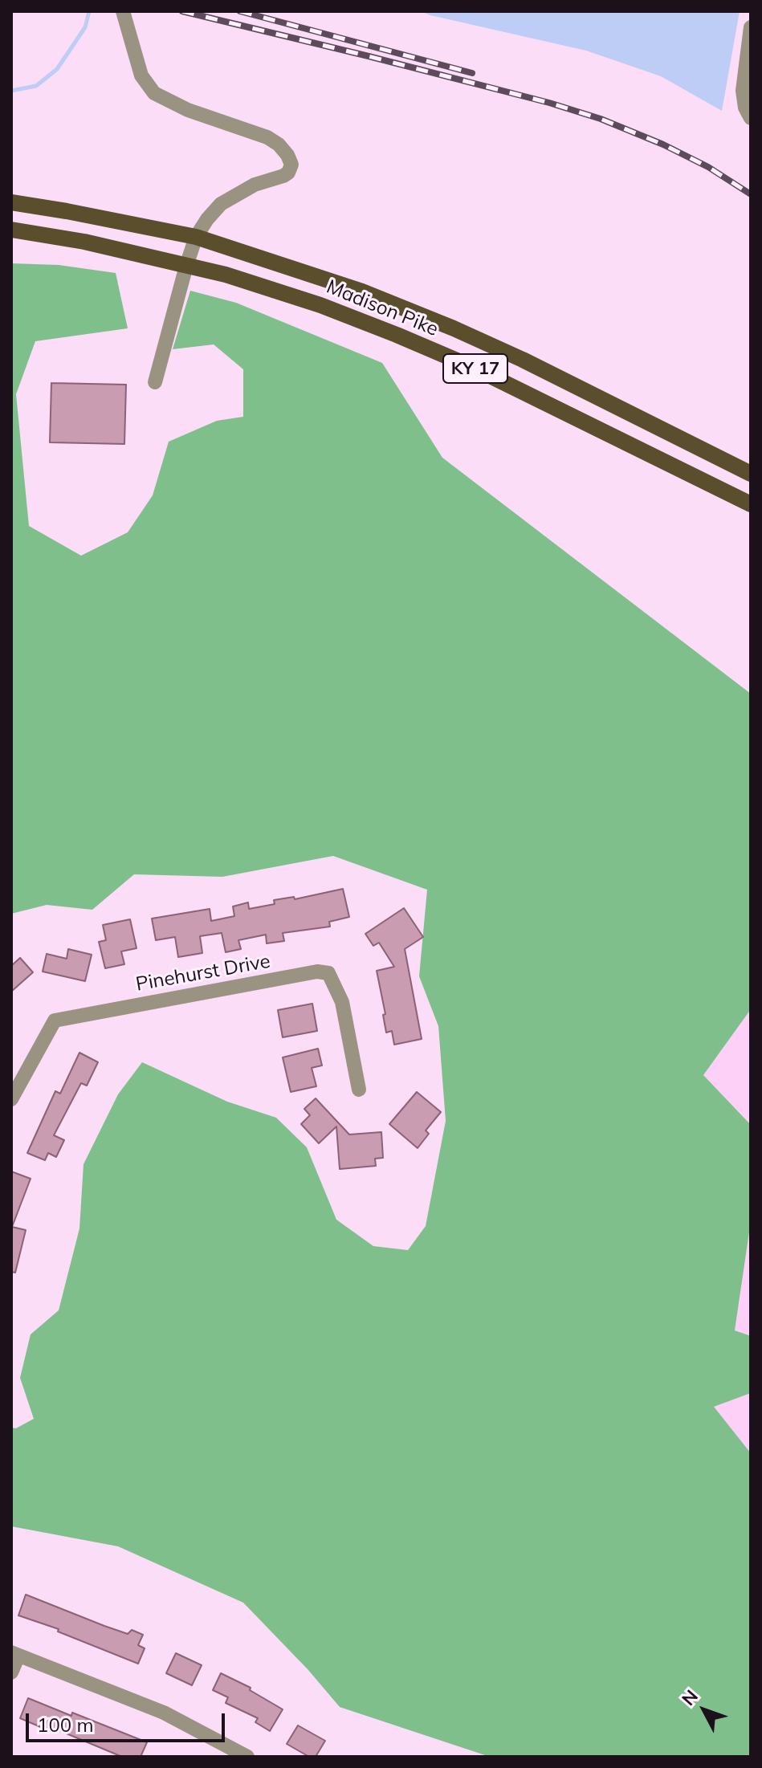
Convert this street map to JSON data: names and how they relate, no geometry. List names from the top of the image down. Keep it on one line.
{"streets":{"main road":["Madison Pike","KY 17"],"street":["Pinehurst Drive"]},"scale_bar":"100 m","north":"top left"}
